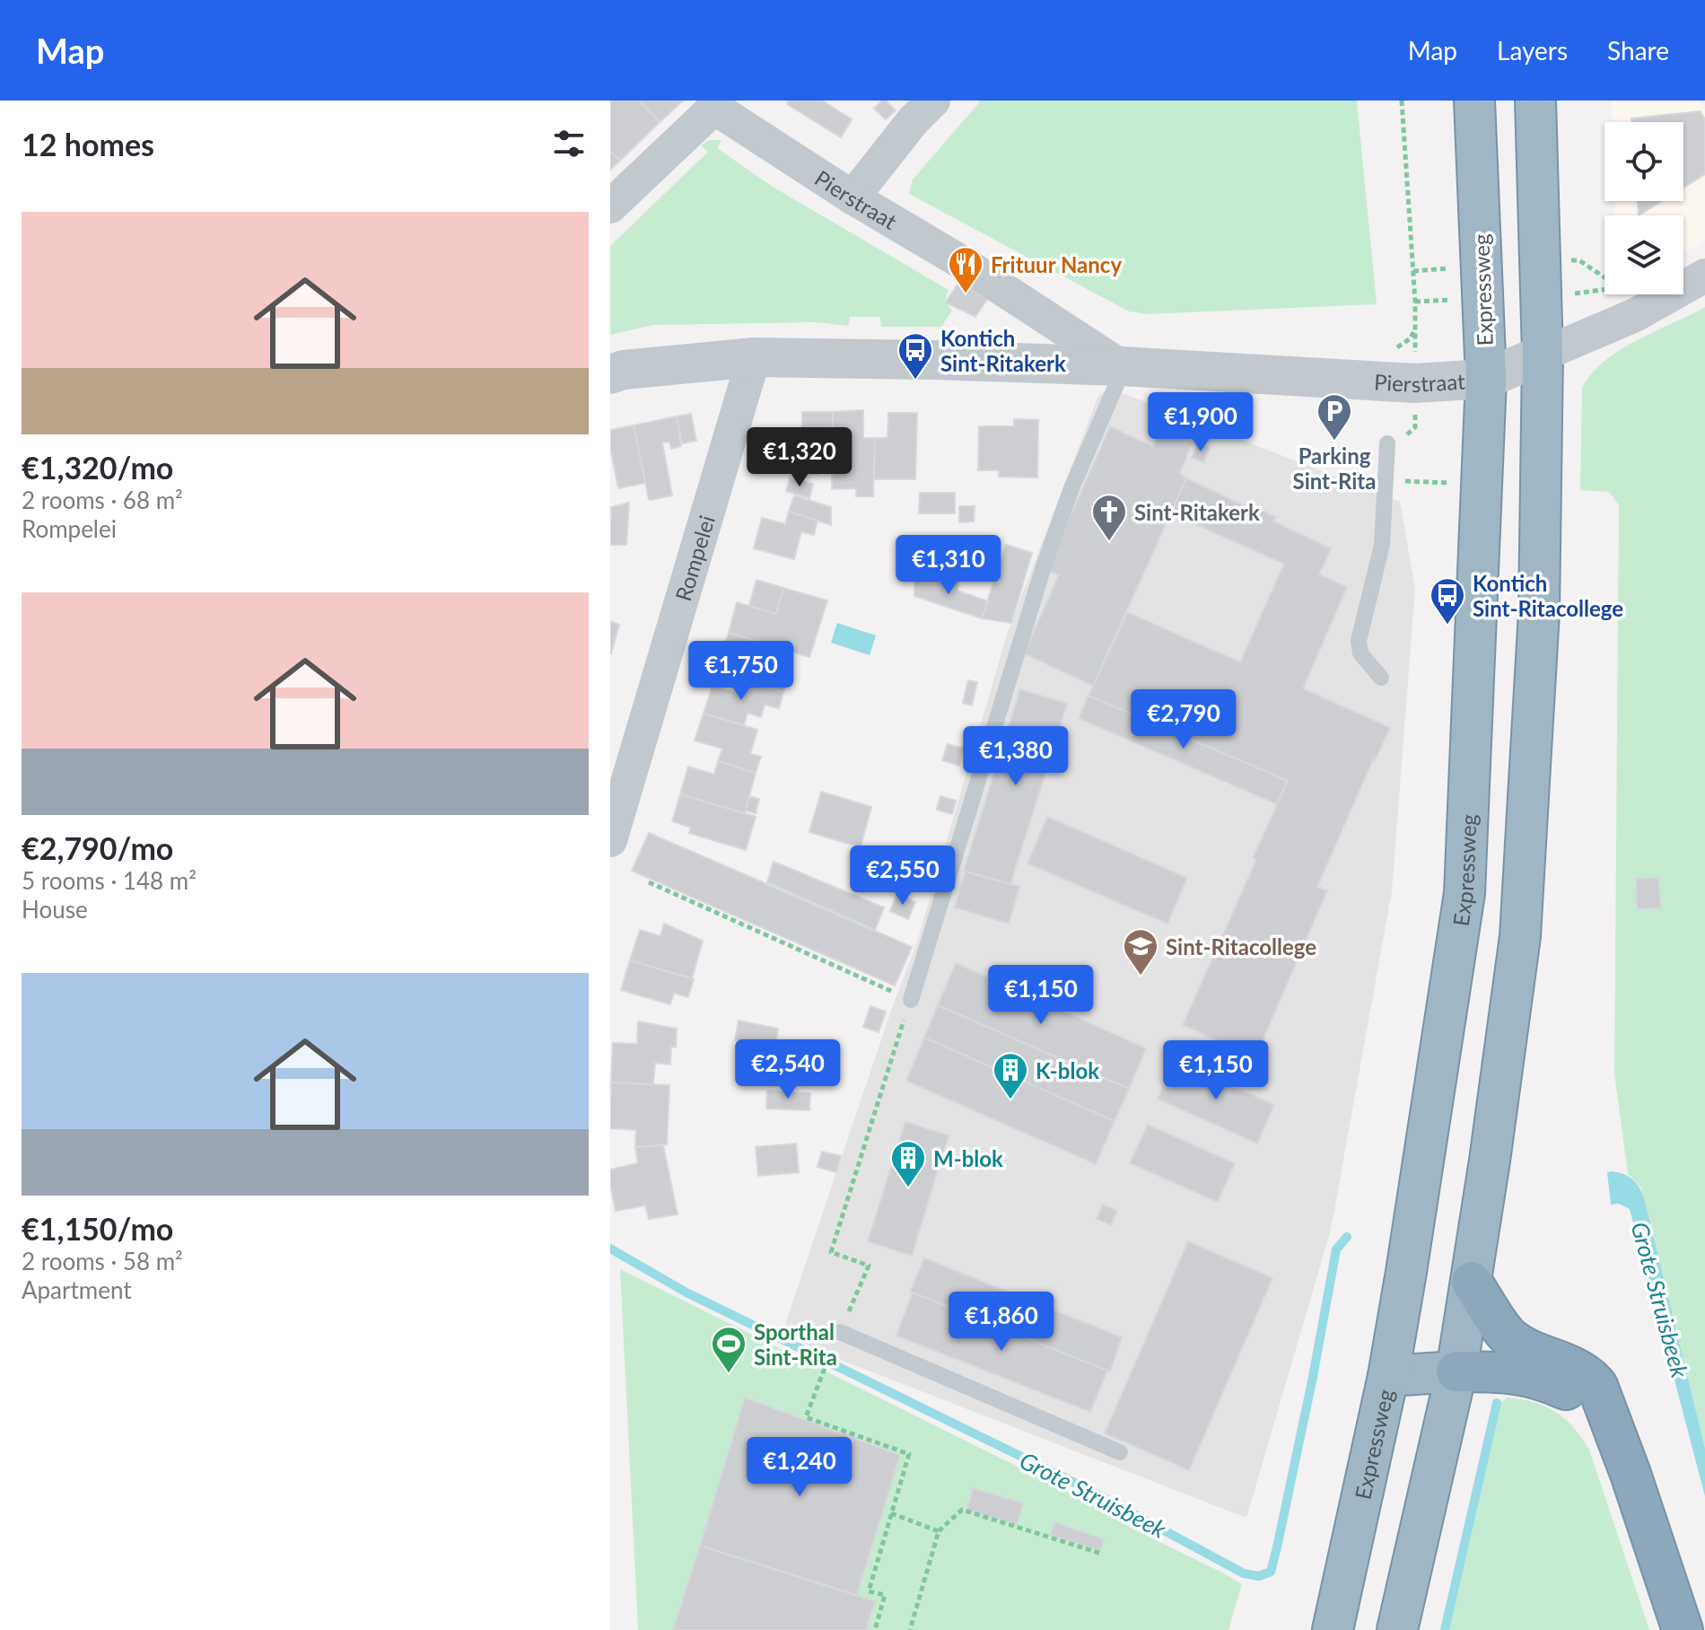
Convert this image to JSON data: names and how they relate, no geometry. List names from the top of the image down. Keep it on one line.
{"streets":{"highway":["Expressweg"],"street":["Pierstraat","Rompelei"]},"crossings":[["Pierstraat","Expressweg"],["Pierstraat","Rompelei"]],"water":["Grote Struisbeek"],"places":{"restaurant":["Frituur Nancy"],"bus stop":["Kontich Sint-Ritakerk","Kontich Sint-Ritacollege"],"parking":["Parking Sint-Rita"],"church":["Sint-Ritakerk"],"school or university":["Sint-Ritacollege"],"building":["K-blok","M-blok"],"sports":["Sporthal Sint-Rita"]},"page":{"header":"Map","nav":["Map","Layers","Share"],"heading":"12 homes","list":[{"name":"€1,320/mo","note":"2 rooms · 68 m² · Rompelei"},{"name":"€2,790/mo","note":"5 rooms · 148 m² · House"},{"name":"€1,150/mo","note":"2 rooms · 58 m² · Apartment"}],"price":["€1,900","€1,320","€1,310","€1,750","€2,790","€1,380","€2,550","€1,150","€2,540","€1,150","€1,860","€1,240"]}}
